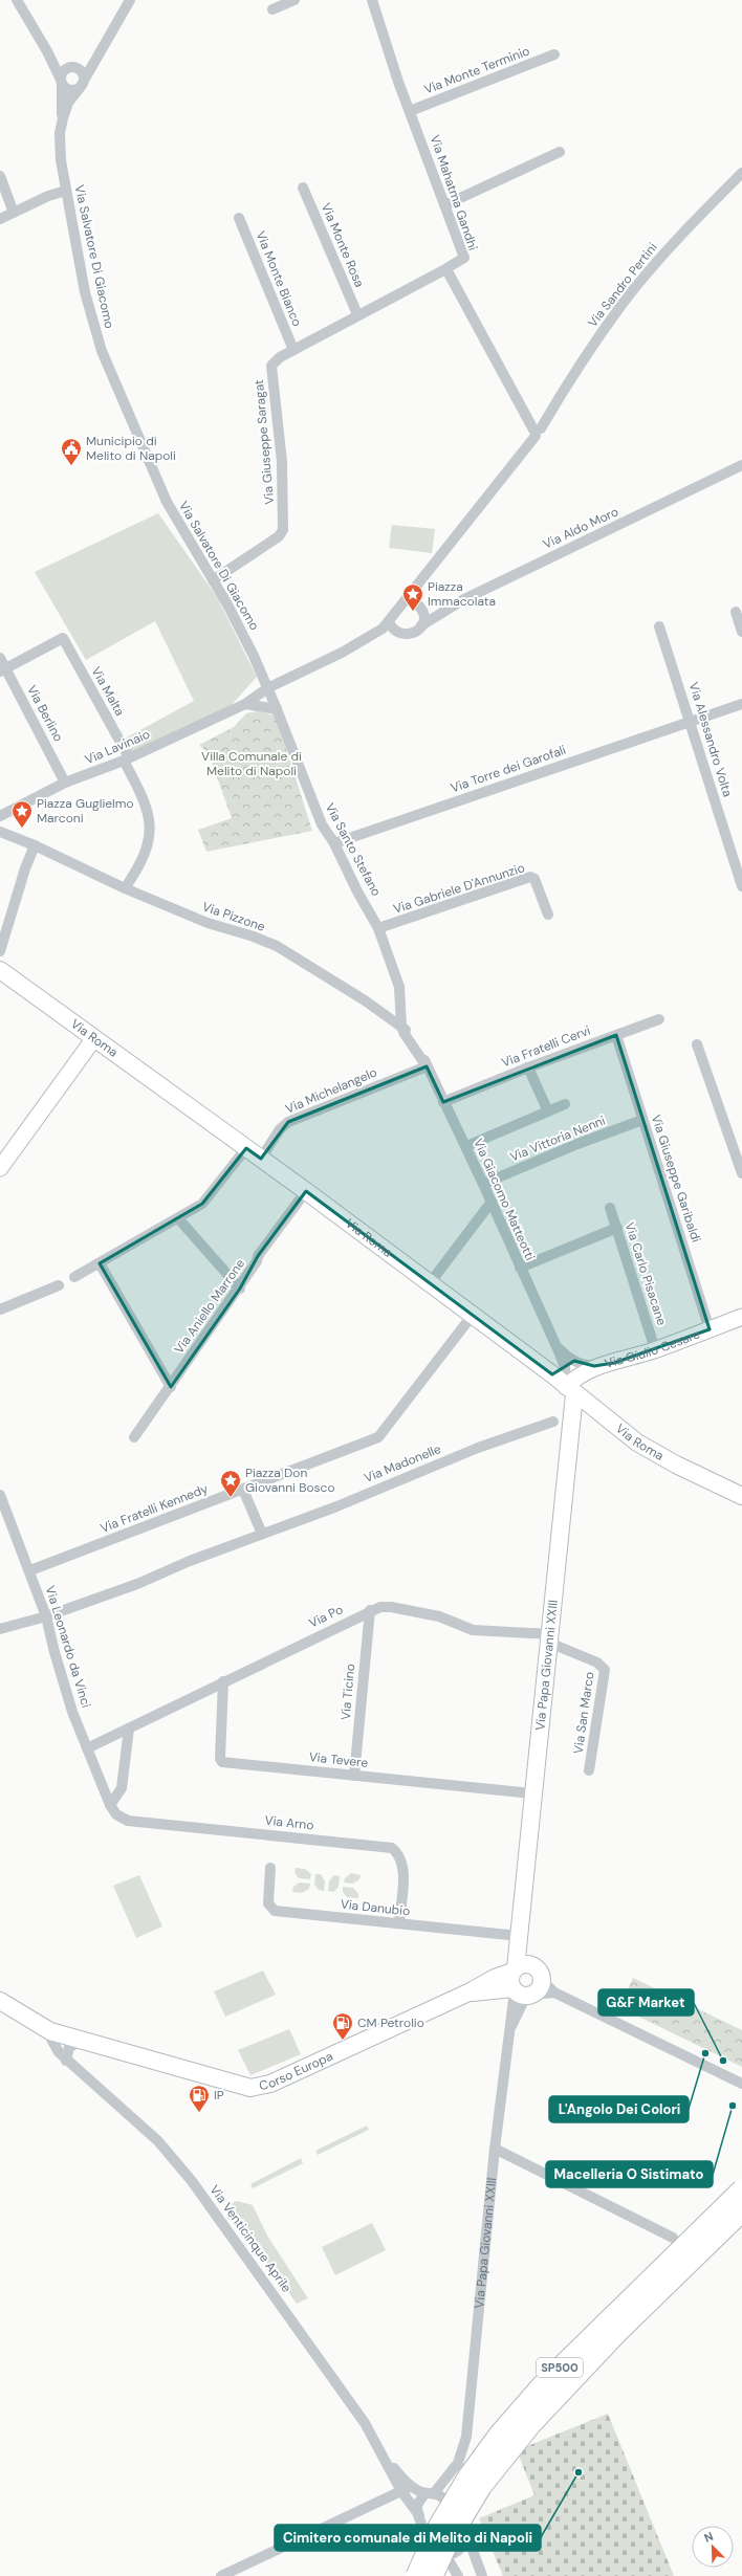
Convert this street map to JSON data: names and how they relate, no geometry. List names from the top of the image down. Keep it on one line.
{"streets":{"highway":["SP500"],"main road":["Via Roma","Via Papa Giovanni XXIII","Corso Europa"],"street":["Via Monte Terminio","Via Mahatma Gandhi","Via Monte Rosa","Via Salvatore Di Giacomo","Via Monte Bianco","Via Sandro Pertini","Via Giuseppe Saragat","Via Aldo Moro","Via Malta","Via Berlino","Via Alessandro Volta","Via Lavinaio","Via Torre dei Garofali","Via Santo Stefano","Via Gabriele D'Annunzio","Via Pizzone","Via Fratelli Cervi","Via Michelangelo","Via Vittoria Nenni","Via Giuseppe Garibaldi","Via Giacomo Matteotti","Via Carlo Pisacane","Via Aniello Marrone","Via Giulio Cesare","Via Madonelle","Via Fratelli Kennedy","Via Po","Via Leonardo da Vinci","Via Ticino","Via San Marco","Via Tevere","Via Arno","Via Danubio","Via Venticinque Aprile"]},"crossings":[["Via Monte Terminio","Via Mahatma Gandhi"],["Via Mahatma Gandhi","Via Giuseppe Saragat"],["Via Monte Rosa","Via Giuseppe Saragat"],["Via Salvatore Di Giacomo","Via Giuseppe Saragat"],["Via Salvatore Di Giacomo","Via Lavinaio"],["Via Salvatore Di Giacomo","Via Santo Stefano"],["Via Monte Bianco","Via Giuseppe Saragat"],["Via Malta","Via Berlino"],["Via Malta","Via Lavinaio"],["Via Malta","Via Pizzone"],["Via Berlino","Via Lavinaio"],["Via Alessandro Volta","Via Torre dei Garofali"],["Via Lavinaio","Via Santo Stefano"],["Via Torre dei Garofali","Via Santo Stefano"],["Via Santo Stefano","Via Gabriele D'Annunzio"],["Via Santo Stefano","Via Pizzone"],["Via Santo Stefano","Via Giacomo Matteotti"],["Via Pizzone","Via Giacomo Matteotti"],["Via Roma","Via Michelangelo"],["Via Roma","Via Giacomo Matteotti"],["Via Roma","Via Aniello Marrone"],["Via Roma","Via Giulio Cesare"],["Via Roma","Via Fratelli Kennedy"],["Via Roma","Via Papa Giovanni XXIII"],["Via Fratelli Cervi","Via Giuseppe Garibaldi"],["Via Fratelli Cervi","Via Giacomo Matteotti"],["Via Michelangelo","Via Giacomo Matteotti"],["Via Vittoria Nenni","Via Giuseppe Garibaldi"],["Via Vittoria Nenni","Via Giacomo Matteotti"],["Via Giuseppe Garibaldi","Via Giulio Cesare"],["Via Giacomo Matteotti","Via Giulio Cesare"],["Via Carlo Pisacane","Via Giulio Cesare"],["Via Giulio Cesare","Via Papa Giovanni XXIII"],["Via Madonelle","Via Leonardo da Vinci"],["Via Fratelli Kennedy","Via Leonardo da Vinci"],["Via Po","Via Leonardo da Vinci"],["Via Po","Via Papa Giovanni XXIII"],["Via Po","Via Ticino"],["Via Po","Via San Marco"],["Via Po","Via Tevere"],["Via Leonardo da Vinci","Via Arno"],["Via Papa Giovanni XXIII","Via San Marco"],["Via Papa Giovanni XXIII","Via Tevere"],["Via Papa Giovanni XXIII","Via Danubio"],["Via Papa Giovanni XXIII","Corso Europa"],["Via Papa Giovanni XXIII","Via Venticinque Aprile"],["Via Ticino","Via Tevere"],["Via Arno","Via Danubio"]],"parks":["Villa Comunale di Melito di Napoli"],"places":{"public building":["Municipio di Melito di Napoli"],"place":["Piazza Immacolata","Piazza Guglielmo Marconi","Piazza Don Giovanni Bosco"],"fuel station":["CM Petrolio","IP"],"other":["L'Angolo Dei Colori","G&F Market","Macelleria O Sistimato","Cimitero comunale di Melito di Napoli"]},"north":"top left"}
